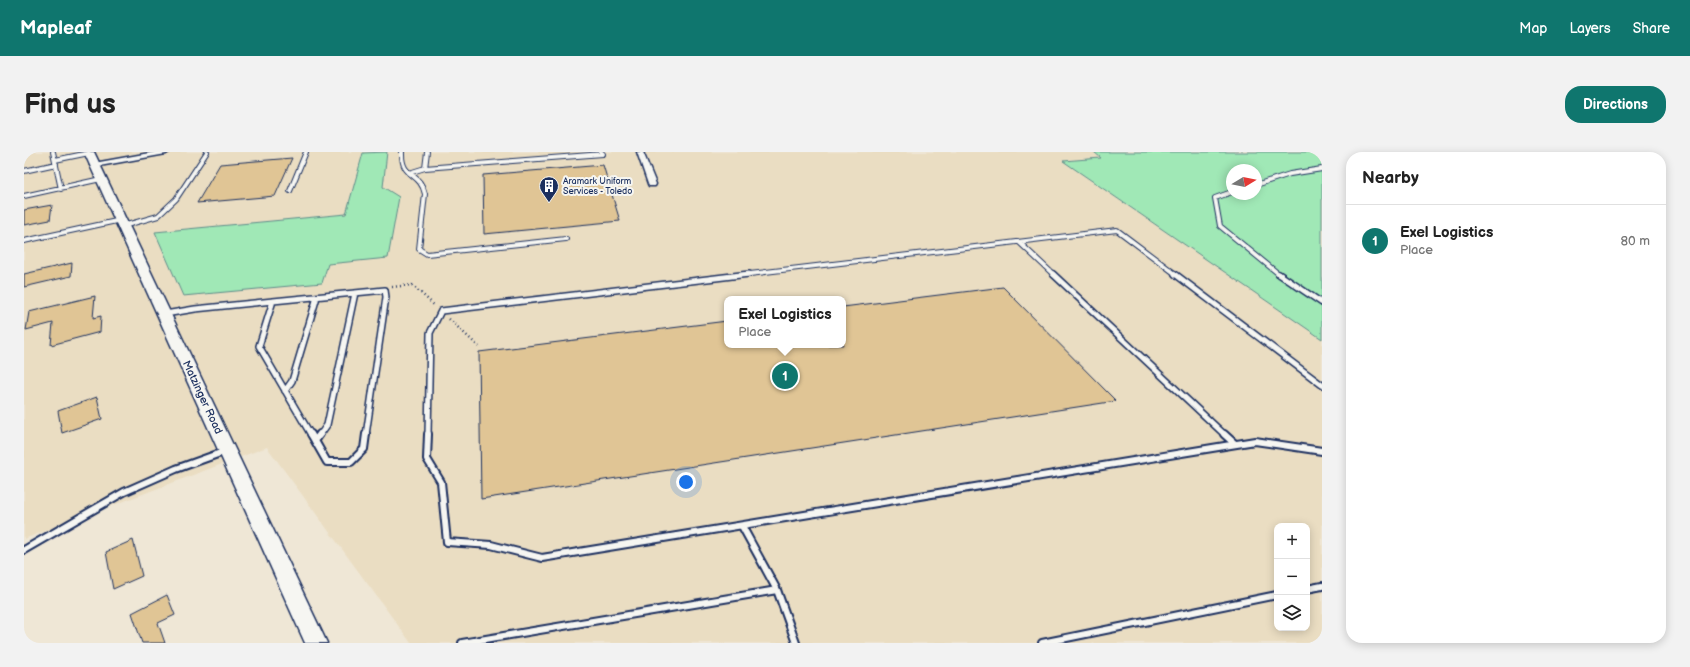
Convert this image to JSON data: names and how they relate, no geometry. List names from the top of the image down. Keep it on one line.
{"streets":{"street":["Matzinger Road"]},"places":{"building":["Aramark Uniform Services - Toledo"]},"north":"right","page":{"header":"Mapleaf","nav":["Map","Layers","Share"],"buttons":"Directions","title":"Find us","heading":"Nearby","list":[{"mark":"1","name":"Exel Logistics","note":"Place","value":"80 m"}],"popup":["Exel Logistics","Place"],"pins":"1","map_buttons":["+","−"]}}
